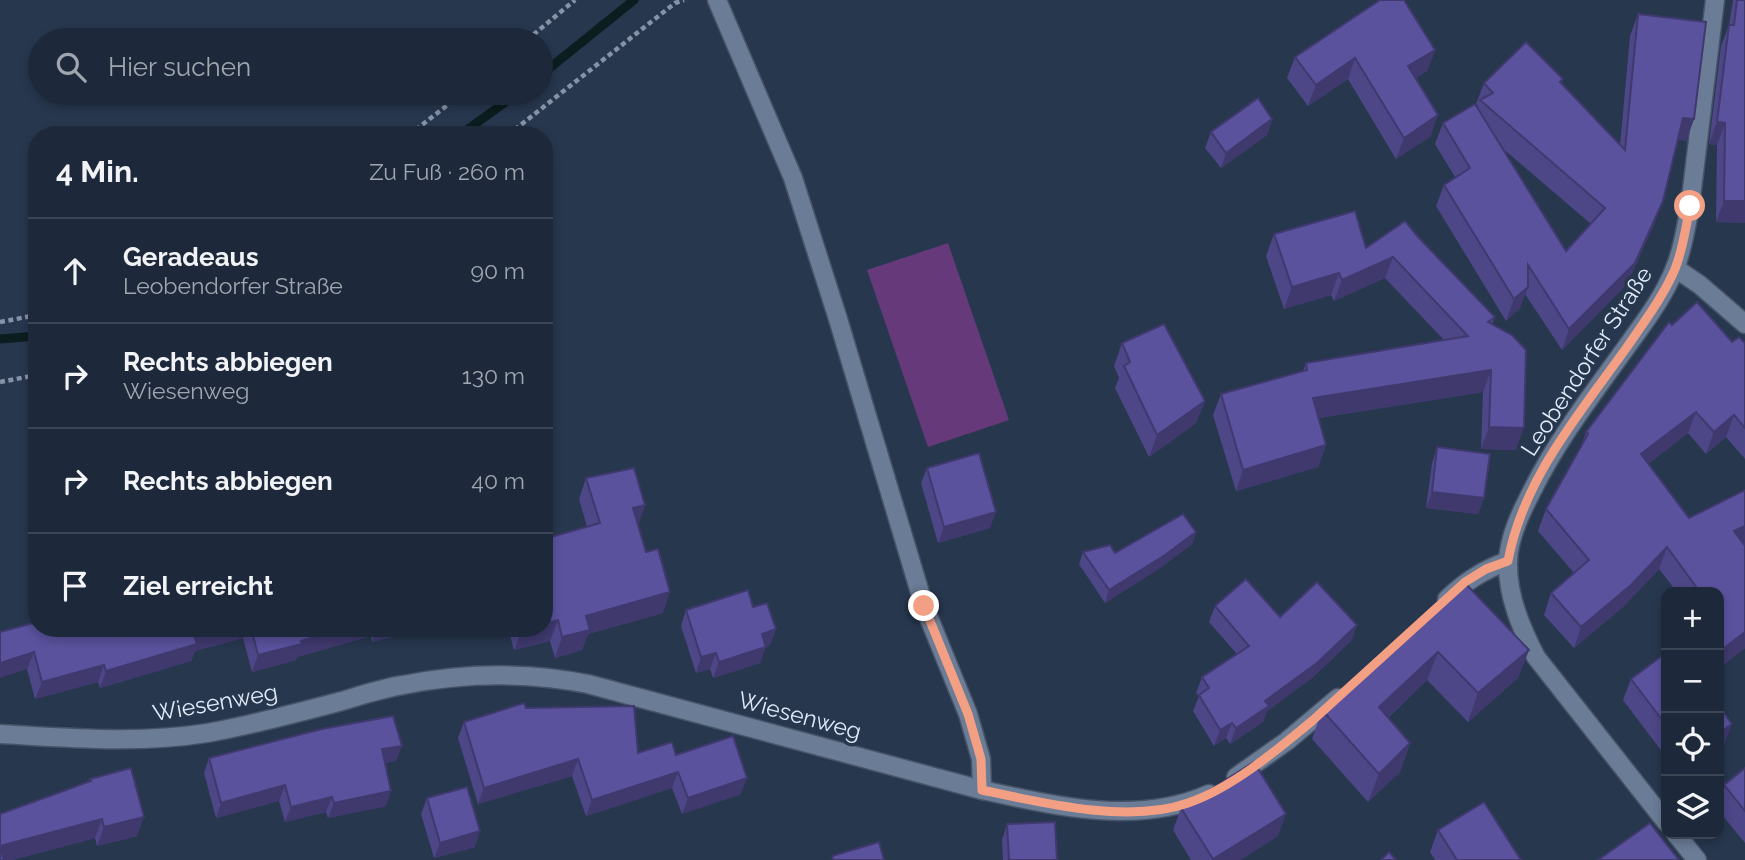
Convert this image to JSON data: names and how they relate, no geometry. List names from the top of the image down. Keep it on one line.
{"streets":{"street":["Leobendorfer Straße","Wiesenweg"]},"page":{"search":"Hier suchen","heading":["4 Min.","Zu Fuß · 260 m"],"list":[["Geradeaus","Leobendorfer Straße","90 m"],["Rechts abbiegen","Wiesenweg","130 m"],["Rechts abbiegen","40 m"],"Ziel erreicht"],"map_buttons":["+","−"]}}
